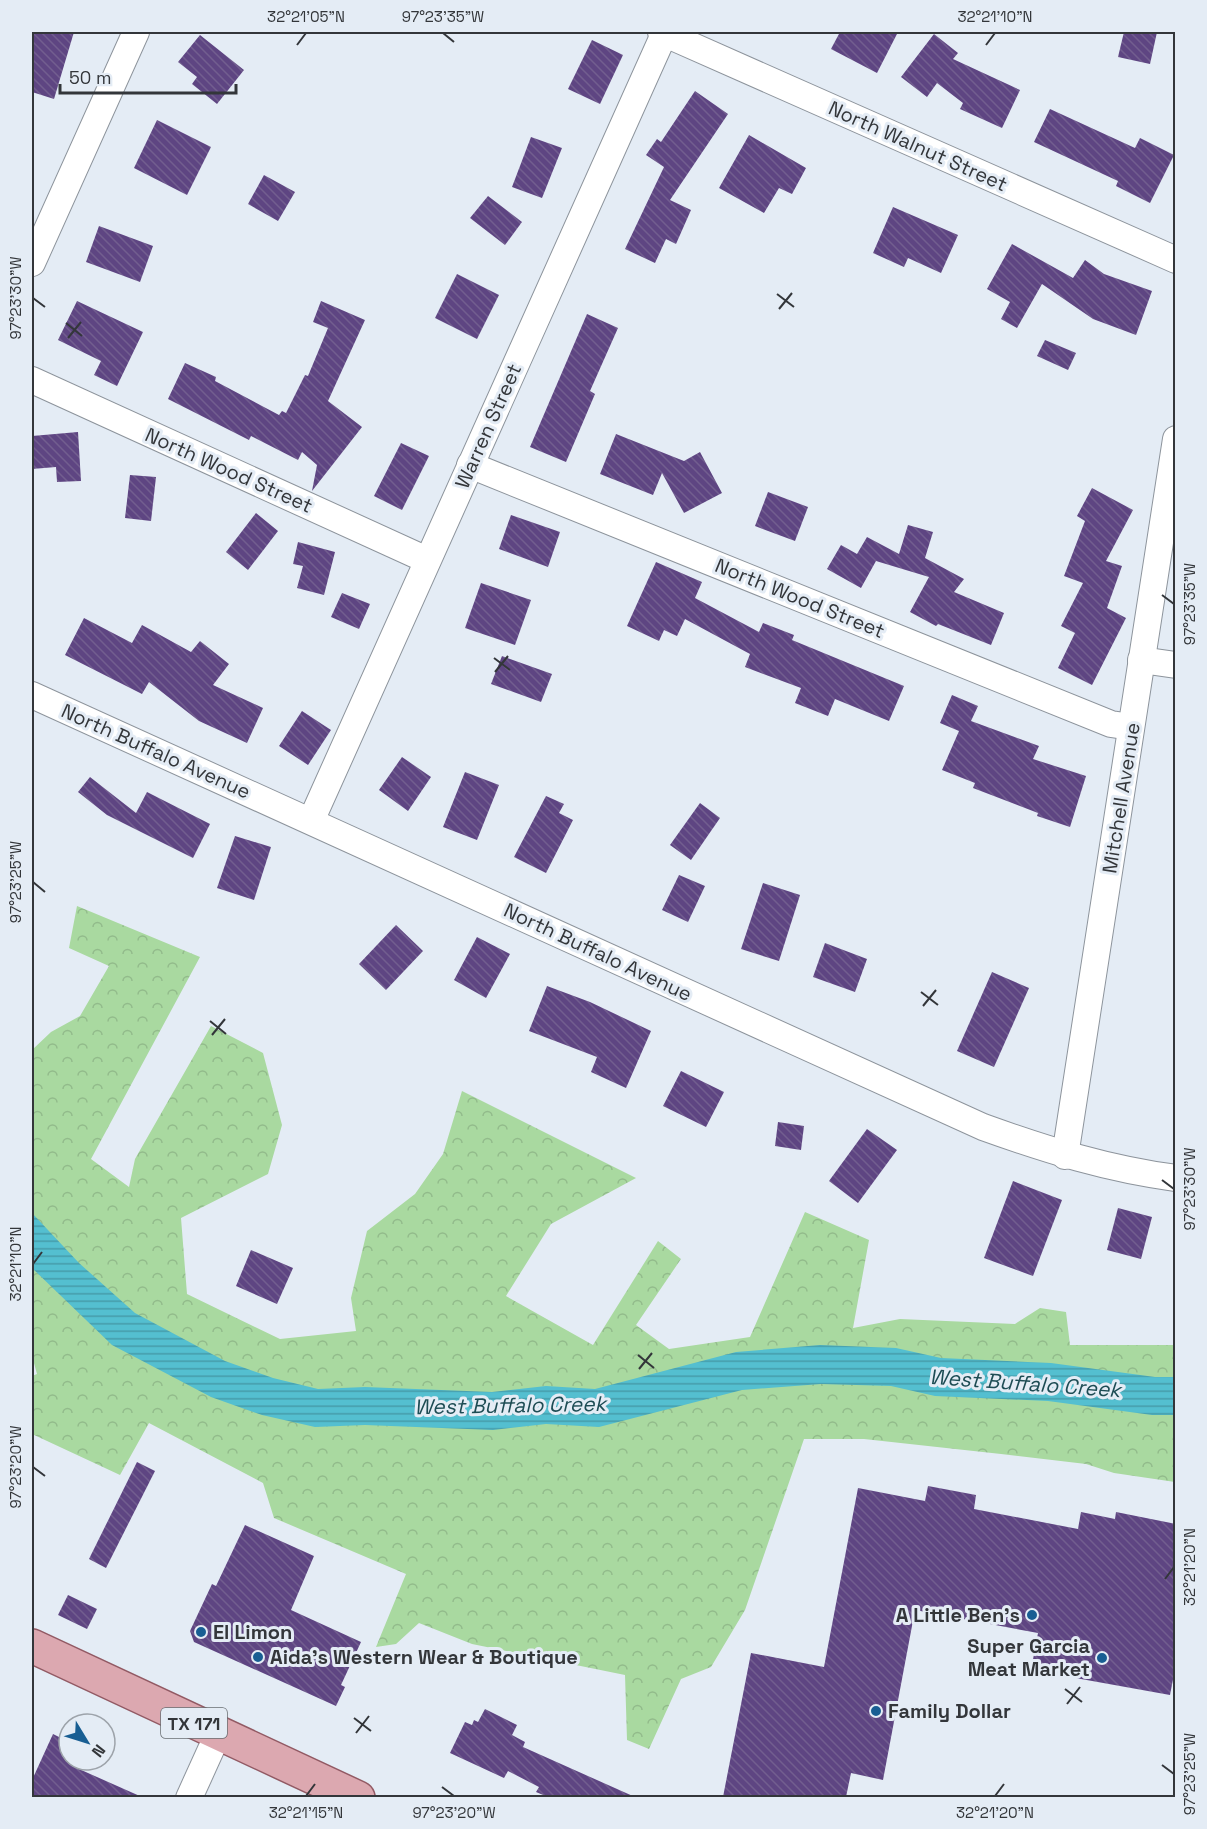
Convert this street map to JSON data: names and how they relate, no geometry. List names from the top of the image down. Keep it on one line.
{"streets":{"main road":["TX 171"],"street":["North Walnut Street","Warren Street","North Wood Street","North Buffalo Avenue","Mitchell Avenue"]},"crossings":[["North Walnut Street","Warren Street"],["Warren Street","North Wood Street"],["Warren Street","North Buffalo Avenue"],["North Wood Street","Mitchell Avenue"],["North Buffalo Avenue","Mitchell Avenue"]],"water":["West Buffalo Creek"],"places":["A Little Ben's","El Limon","Aida's Western Wear & Boutique","Super Garcia Meat Market","Family Dollar"],"scale_bar":"50 m","north":"bottom right","coordinates":["32°21'05\"N","97°23'35\"W","32°21'10\"N","97°23'30\"W","97°23'25\"W","97°23'20\"W","32°21'20\"N","32°21'15\"N"]}
